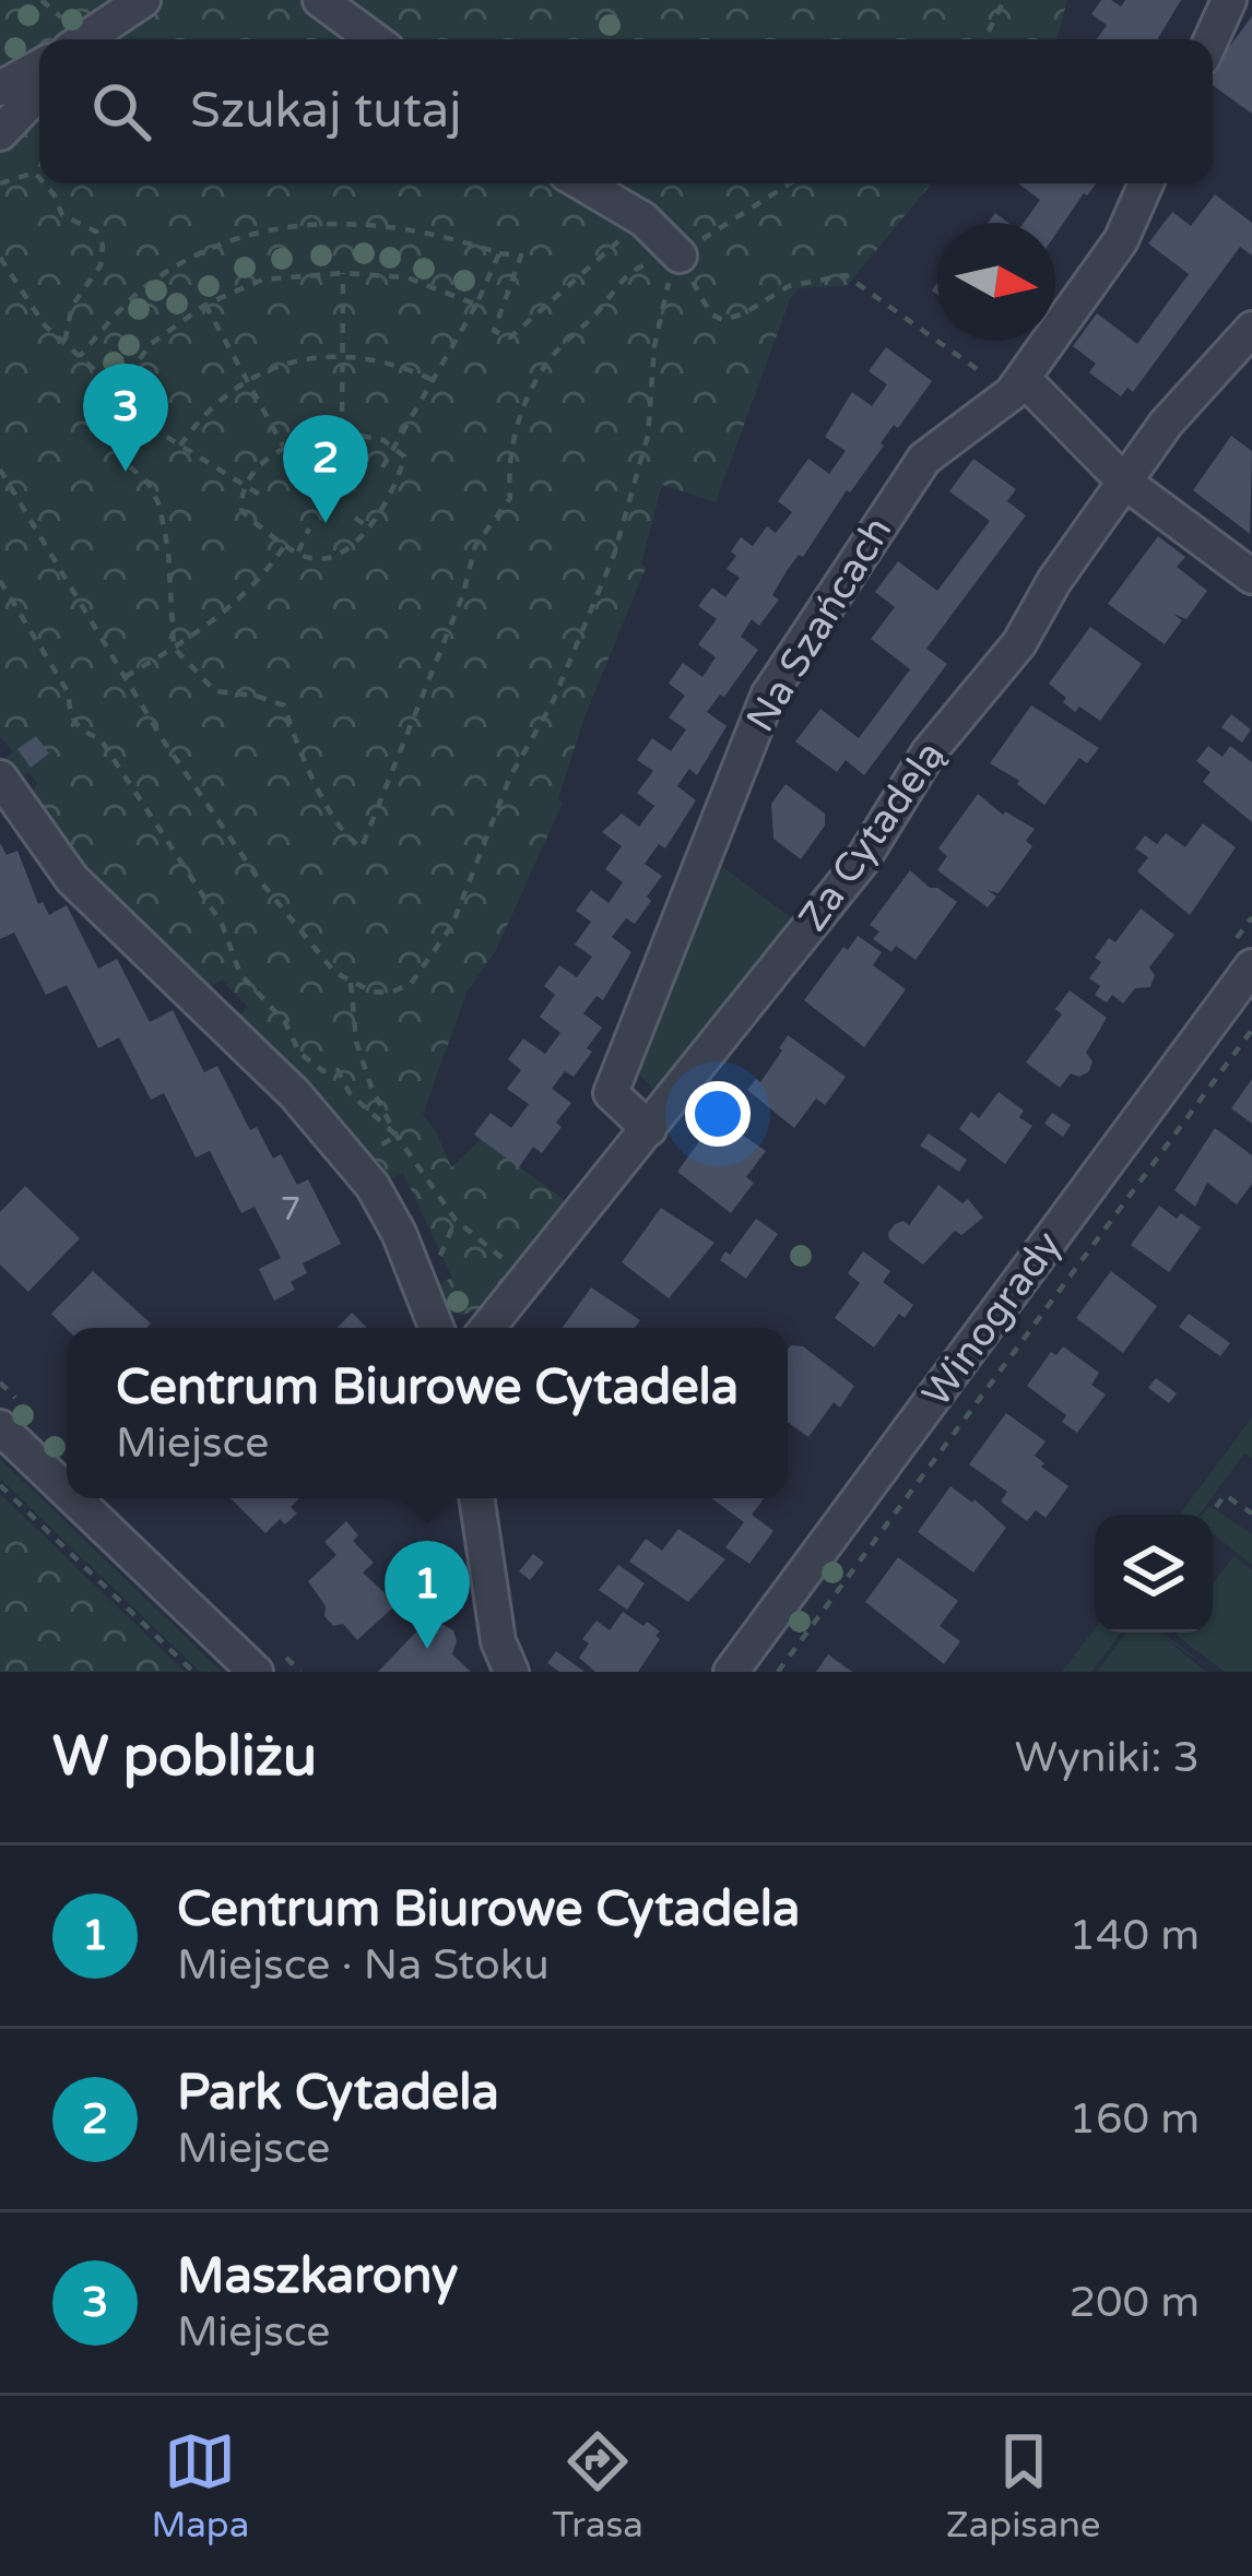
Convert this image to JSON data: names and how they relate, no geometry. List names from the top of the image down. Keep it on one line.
{"streets":{"street":["Na Szańcach","Za Cytadelą","Winogrady"]},"crossings":[["Na Szańcach","Za Cytadelą"]],"house_numbers":["7"],"north":"right","page":{"search":"Szukaj tutaj","pins":["3","2","1"],"popup":["Centrum Biurowe Cytadela","Miejsce"],"heading":["W pobliżu","Wyniki: 3"],"list":[{"mark":"1","name":"Centrum Biurowe Cytadela","note":"Miejsce · Na Stoku","value":"140 m"},{"mark":"2","name":"Park Cytadela","note":"Miejsce","value":"160 m"},{"mark":"3","name":"Maszkarony","note":"Miejsce","value":"200 m"}],"nav":["Mapa","Trasa","Zapisane"]}}
